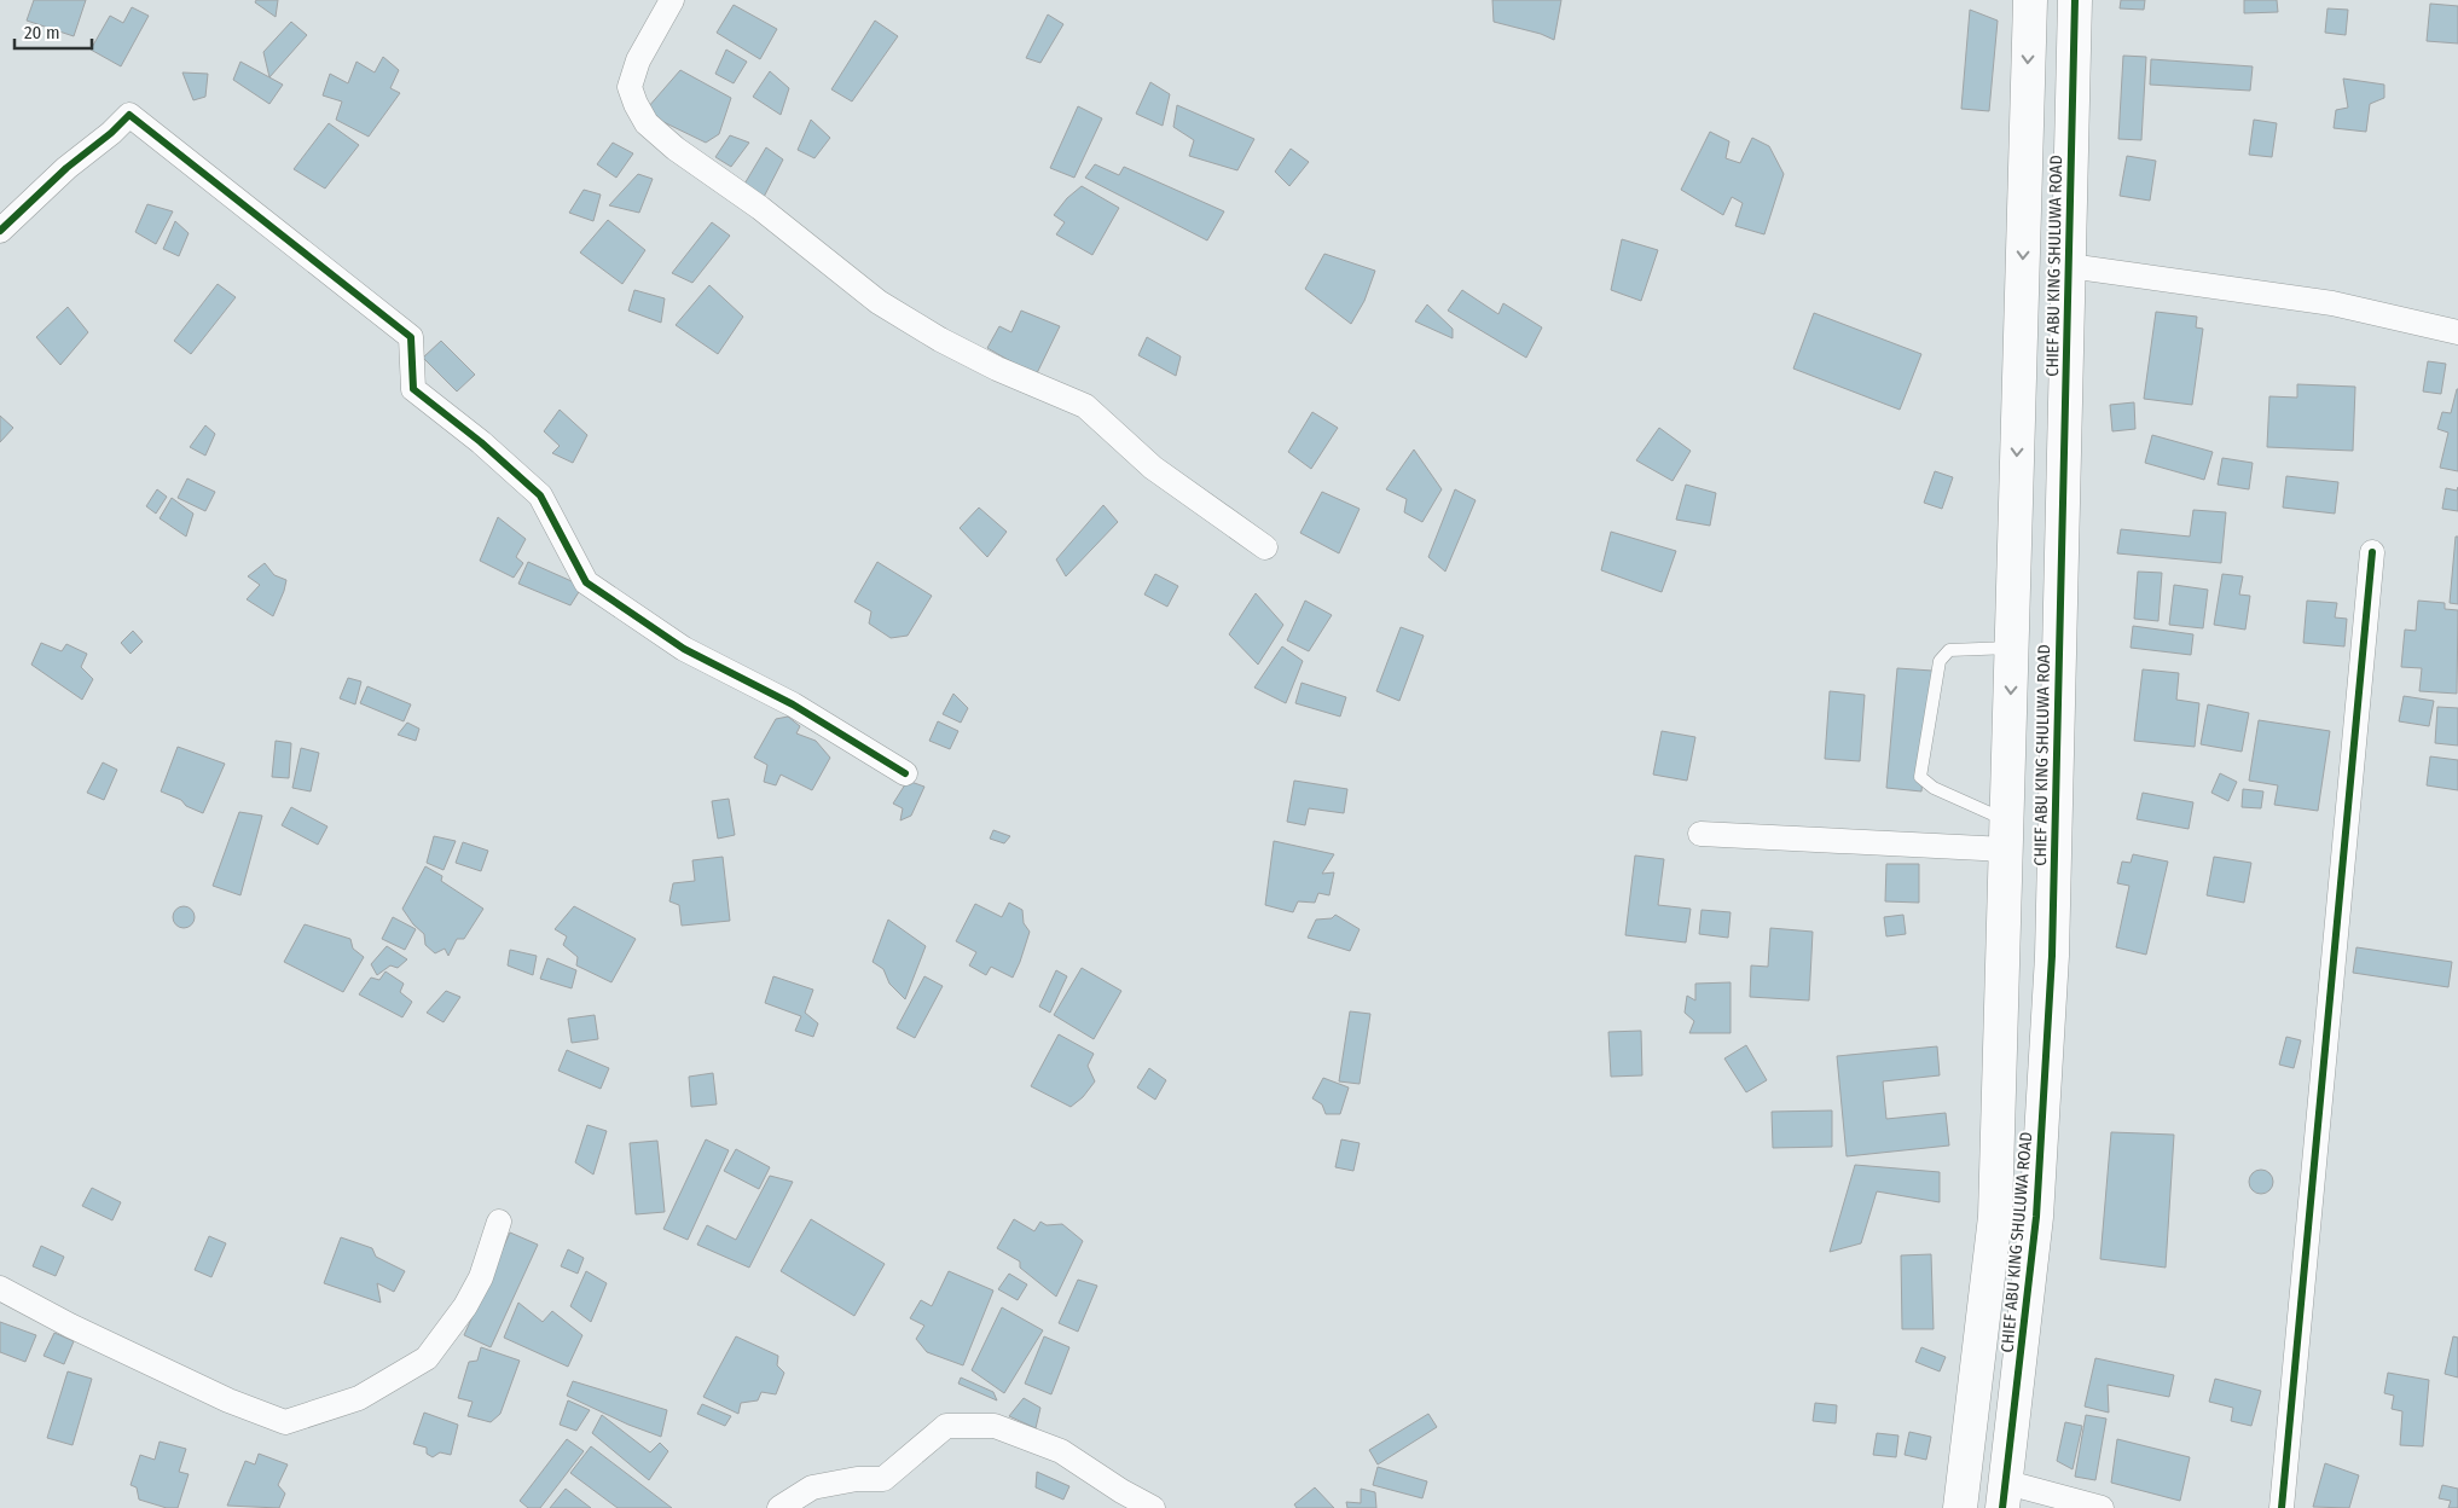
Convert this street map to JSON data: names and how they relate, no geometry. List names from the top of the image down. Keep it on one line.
{"streets":{"street":["CHIEF ABU KING SHULUWA ROAD"]},"scale_bar":"20 m"}
